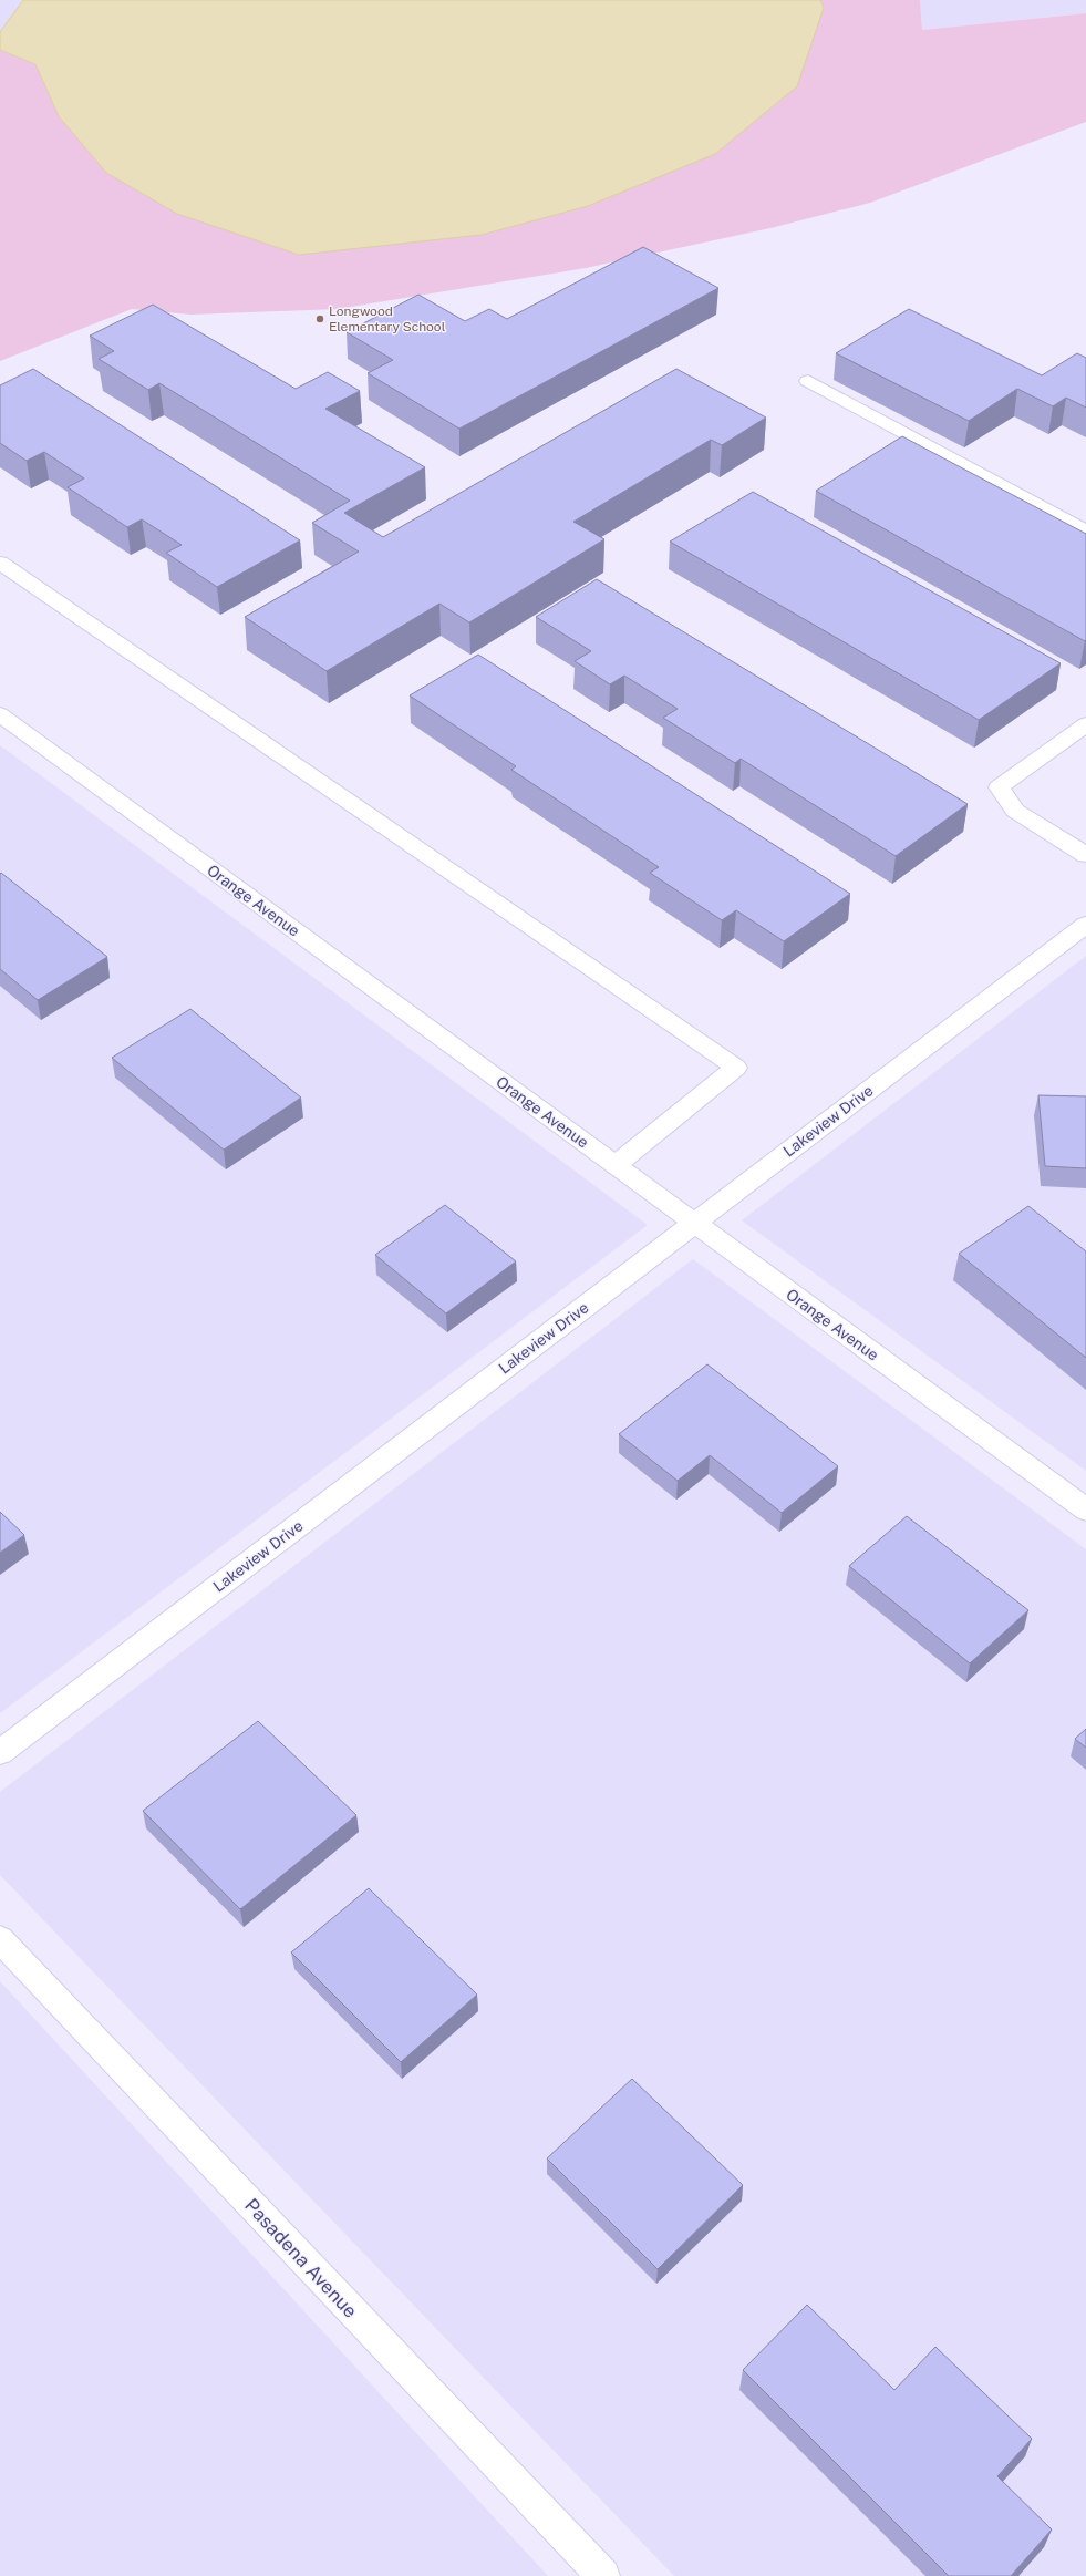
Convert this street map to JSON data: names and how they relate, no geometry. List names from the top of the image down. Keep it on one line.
{"streets":{"street":["Orange Avenue","Lakeview Drive","Pasadena Avenue"]},"crossings":[["Orange Avenue","Lakeview Drive"]],"places":["Longwood Elementary School"]}
